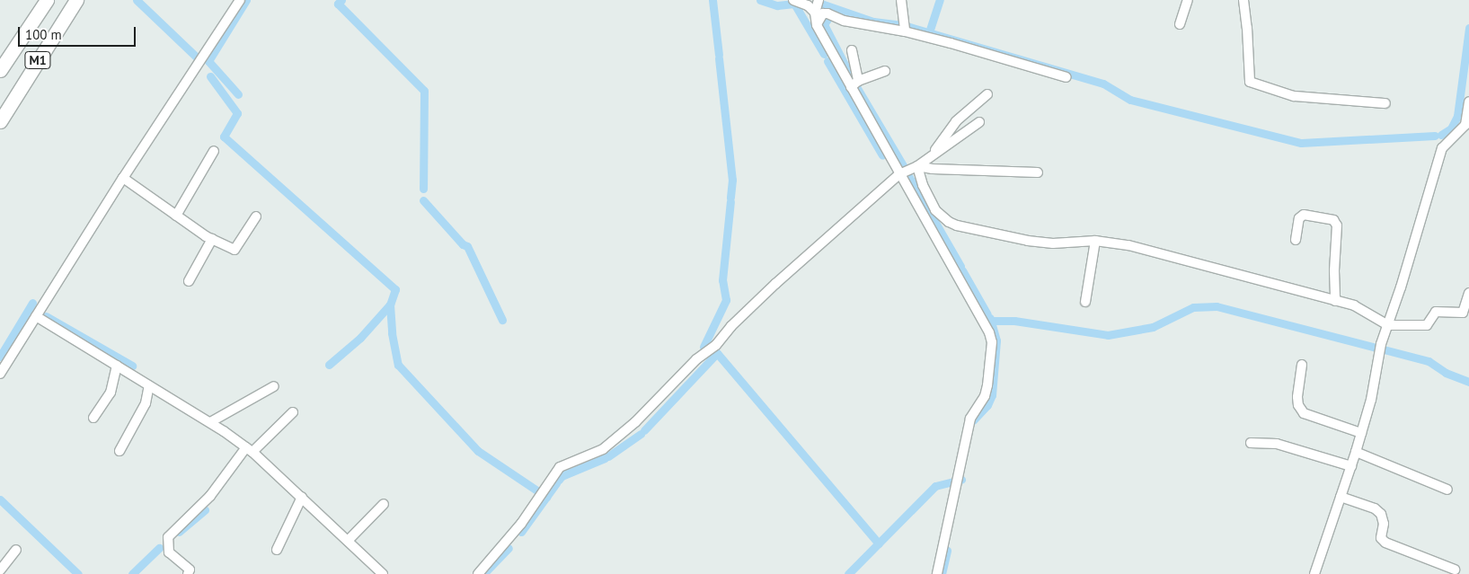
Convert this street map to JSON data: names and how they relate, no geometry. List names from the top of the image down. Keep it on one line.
{"streets":{"highway":["M1"]},"scale_bar":"100 m"}
